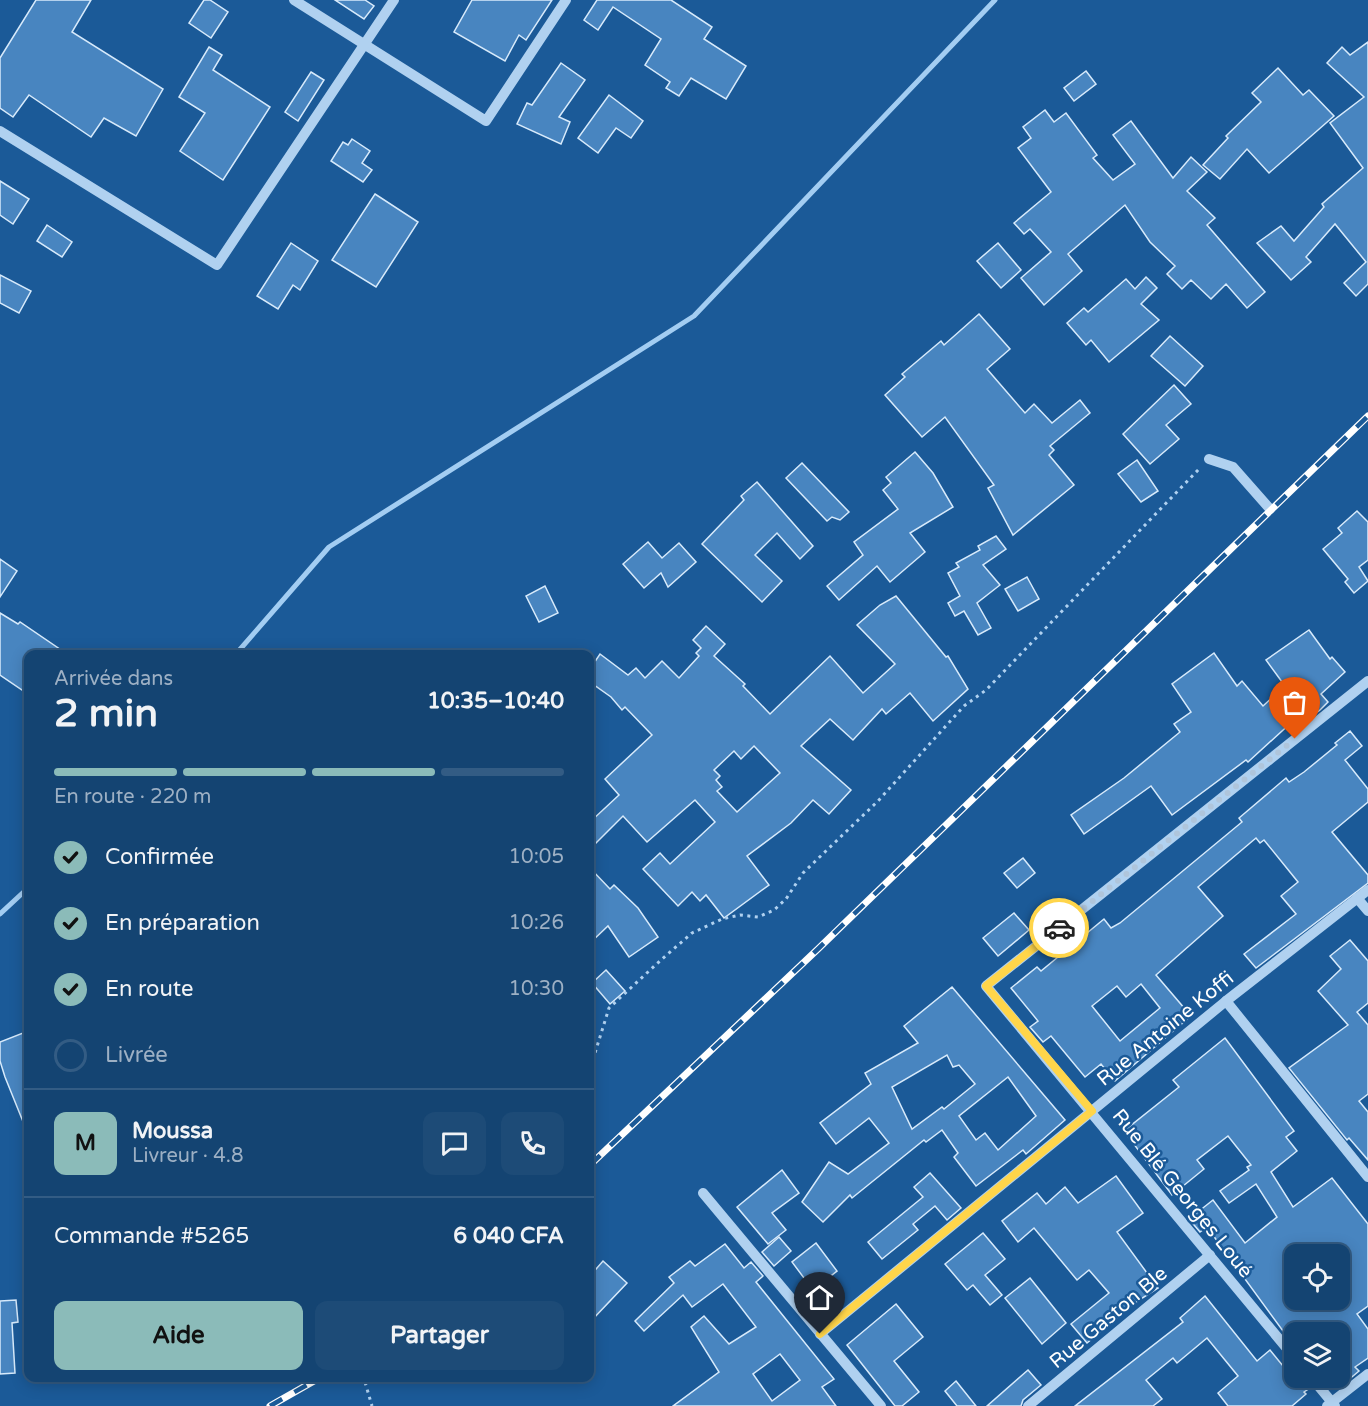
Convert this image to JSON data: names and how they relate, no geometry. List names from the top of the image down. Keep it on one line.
{"streets":{"street":["Rue Antoine Koffi","Rue Blé Georges Loué","Rue Gaston Ble"]},"crossings":[["Rue Antoine Koffi","Rue Blé Georges Loué"],["Rue Blé Georges Loué","Rue Gaston Ble"]],"page":{"heading":["2 min","Arrivée dans","10:35–10:40"],"panel":["Moussa","Livreur · 4.8","Commande #5265","6 040 CFA"],"bar":"En route · 220 m","list":[["Confirmée","10:05"],["En préparation","10:26"],["En route","10:30"],"Livrée"],"round":"M","buttons":["Aide","Partager"]}}
